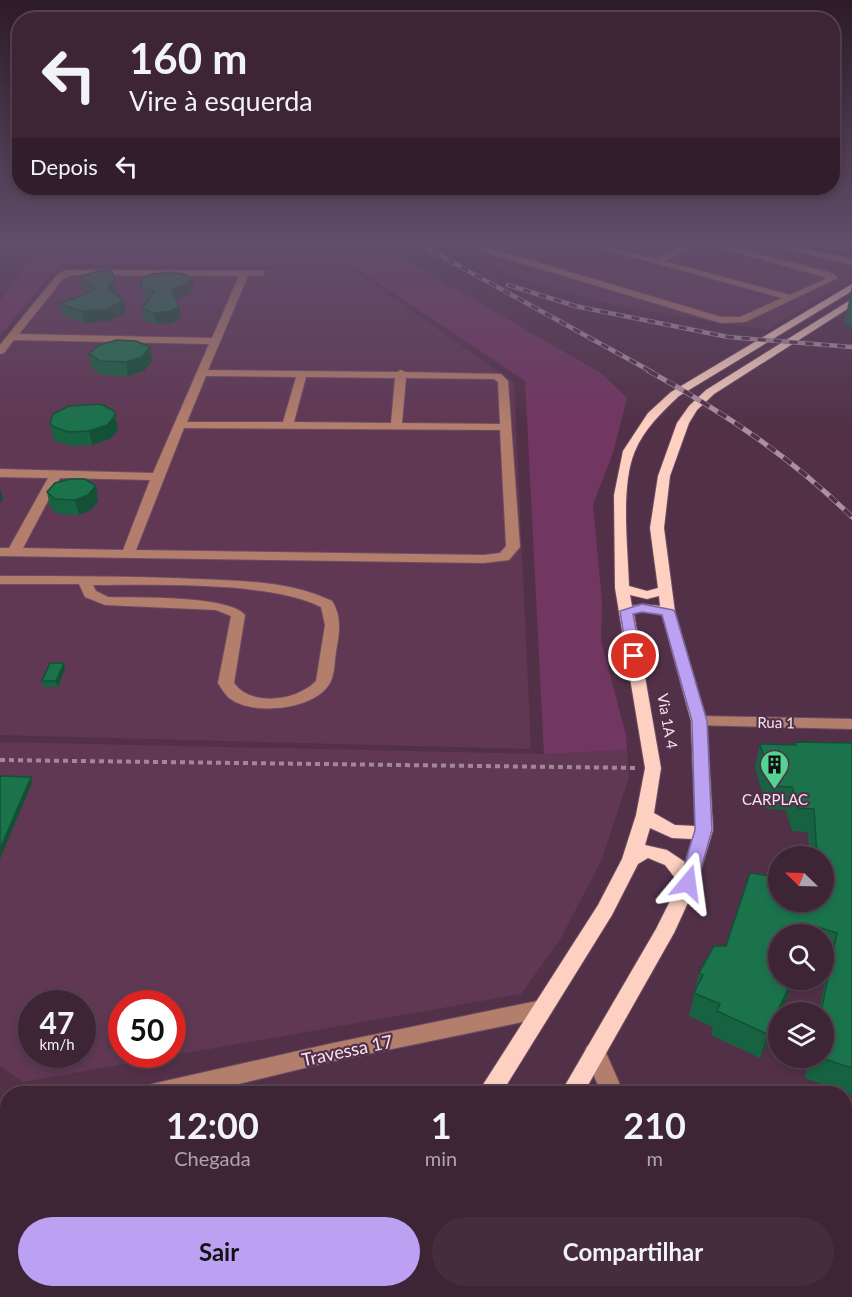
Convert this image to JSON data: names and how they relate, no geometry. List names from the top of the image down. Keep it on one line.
{"streets":{"main road":["Via 1A 4"],"street":["Rua 1","Travessa 17"]},"crossings":[["Via 1A 4","Rua 1"],["Via 1A 4","Travessa 17"]],"places":{"building":["CARPLAC"]},"north":"top left","page":{"turn":["160 m","Vire à esquerda"],"then":"Depois","speed":"47 km/h","limit":"50","eta":["12:00","Chegada","1","min","210","m"],"buttons":["Sair","Compartilhar"]}}
